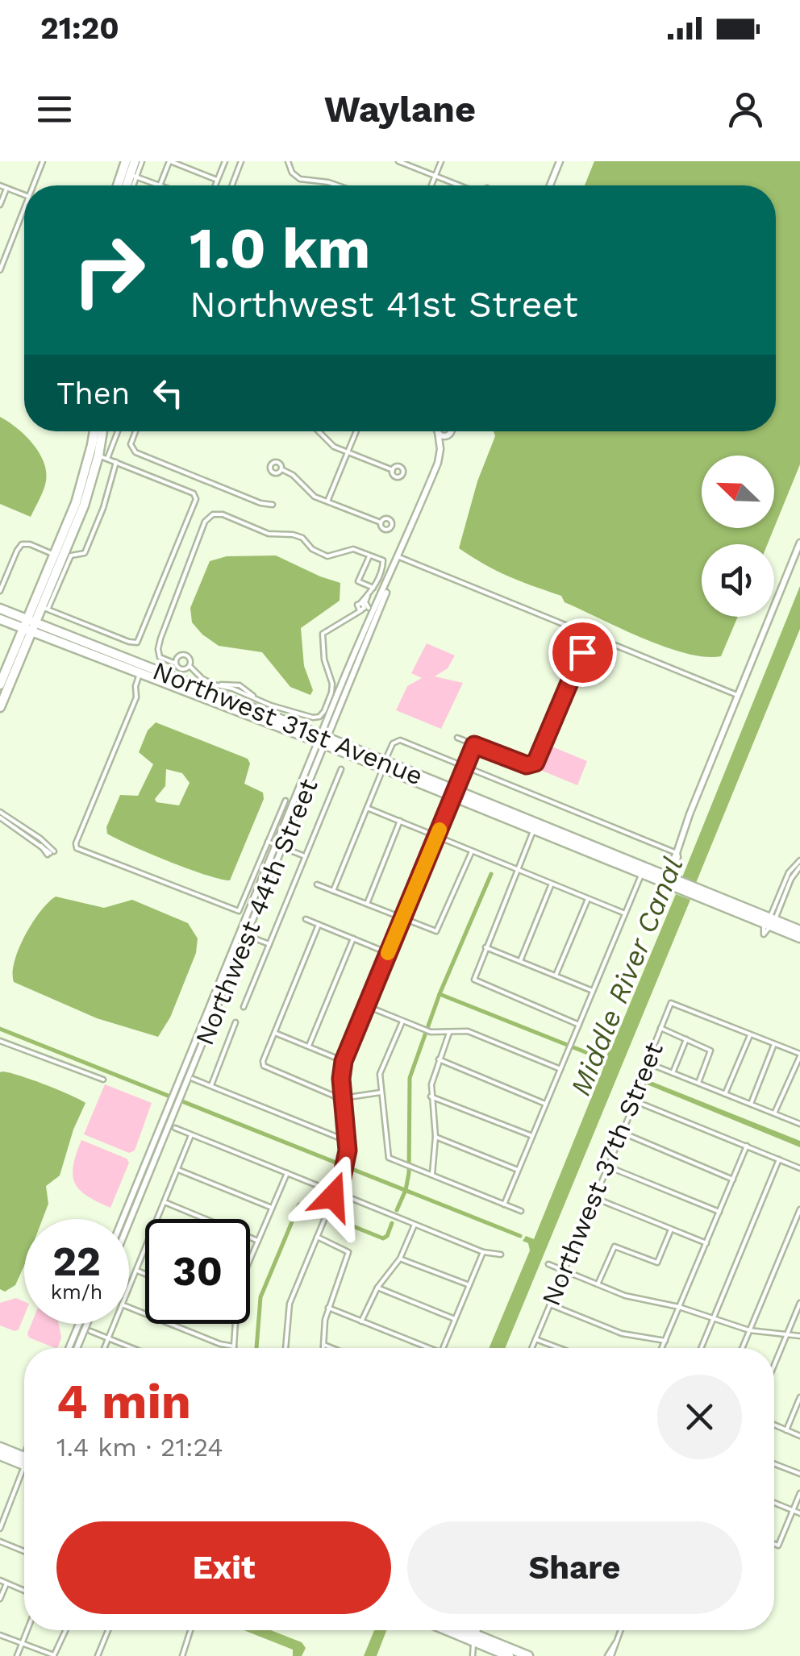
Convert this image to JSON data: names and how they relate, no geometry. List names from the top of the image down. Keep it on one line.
{"streets":{"main road":["Northwest 31st Avenue"],"street":["Northwest 44th Street","Northwest 37th Street"]},"crossings":[["Northwest 31st Avenue","Northwest 44th Street"]],"water":["Middle River Canal"],"north":"top left","page":{"status":"21:20","header":"Waylane","turn":["1.0 km","Northwest 41st Street"],"then":"Then","speed":"22 km/h","limit":"30","heading":["4 min","1.4 km · 21:24"],"buttons":["Exit","Share"]}}
